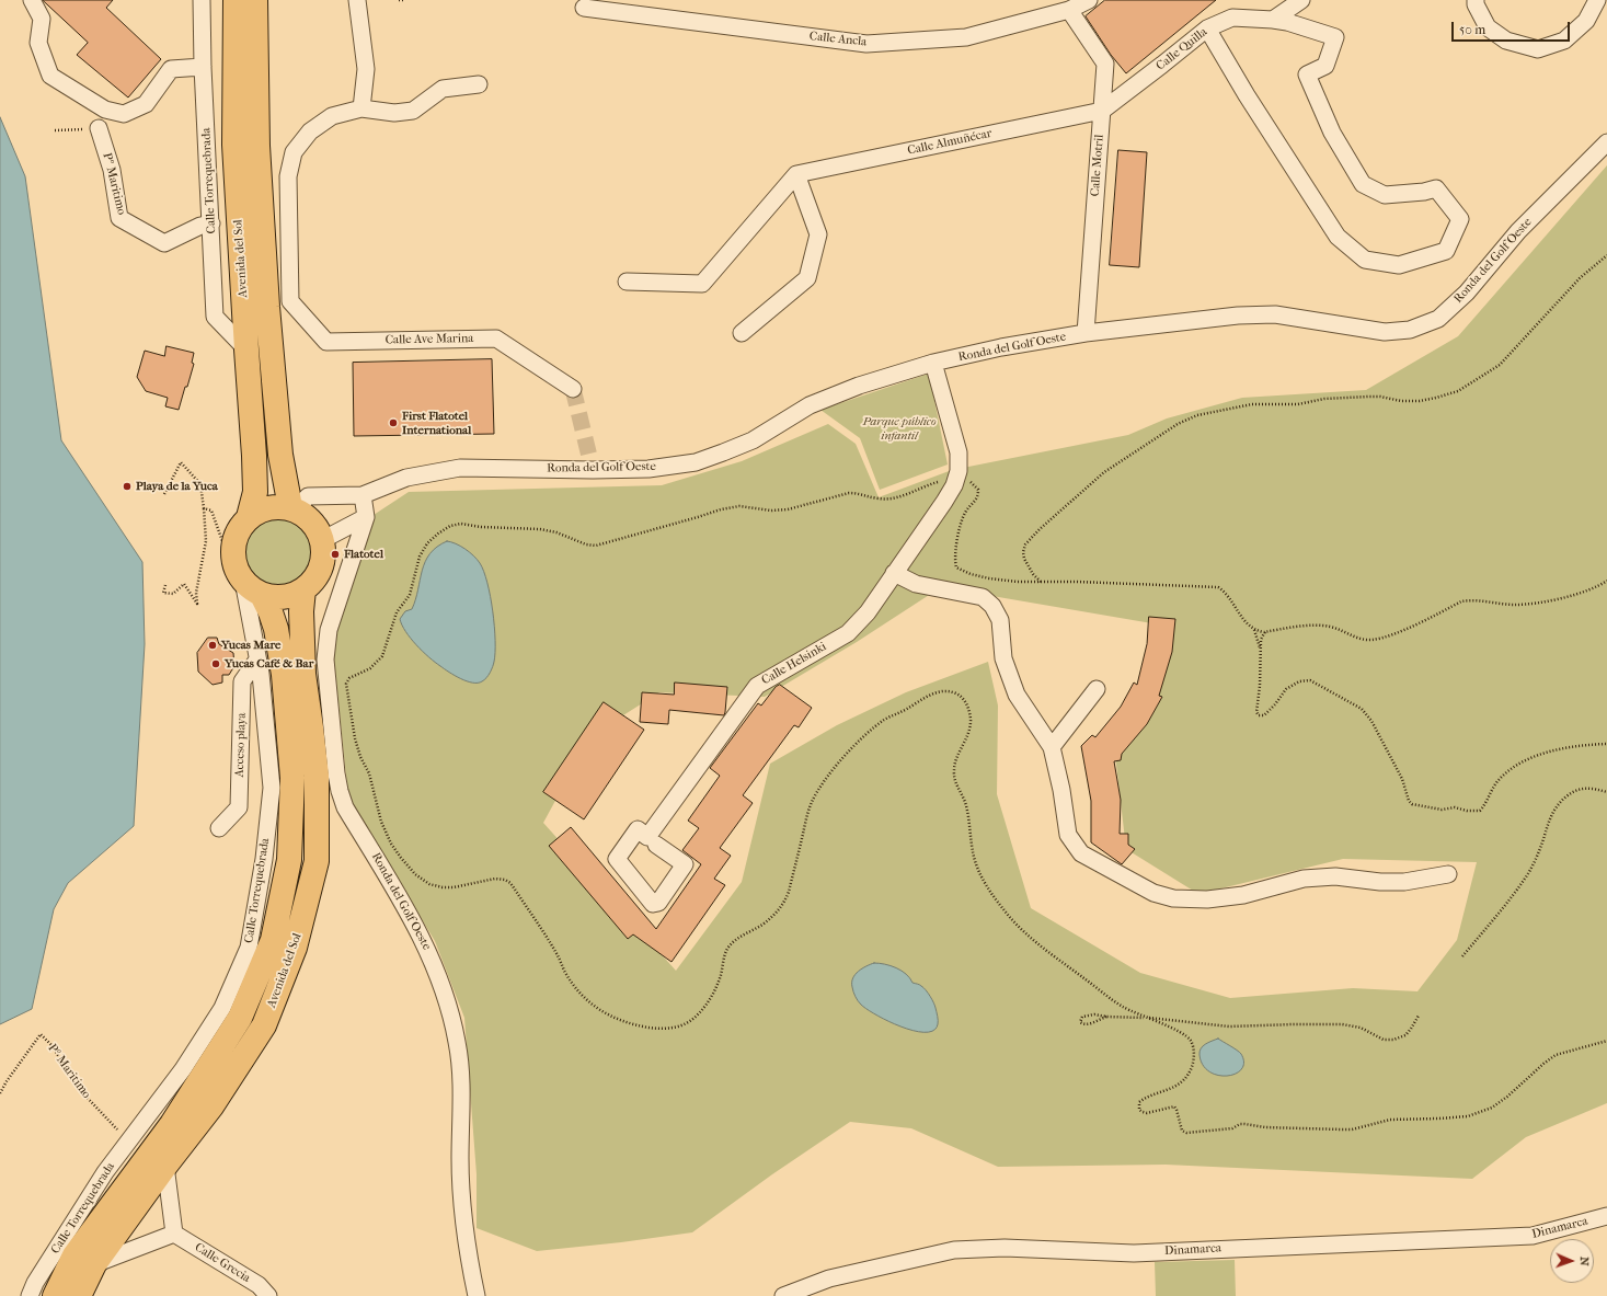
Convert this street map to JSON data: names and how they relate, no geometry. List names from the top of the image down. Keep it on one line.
{"streets":{"main road":["Avenida del Sol"],"street":["Calle Ancla","Calle Quilla","Calle Almuñécar","Calle Motril","Calle Torrequebrada","Pº Maritimo","Ronda del Golf Oeste","Calle Ave Marina","Calle Helsinki","Acceso playa","Dinamarca","Calle Grecia"]},"crossings":[["Calle Ancla","Calle Motril"],["Calle Quilla","Calle Almuñécar"],["Calle Quilla","Calle Motril"],["Calle Almuñécar","Calle Motril"],["Calle Motril","Ronda del Golf Oeste"],["Calle Torrequebrada","Pº Maritimo"],["Calle Torrequebrada","Avenida del Sol"],["Calle Torrequebrada","Ronda del Golf Oeste"],["Calle Torrequebrada","Acceso playa"],["Avenida del Sol","Ronda del Golf Oeste"],["Ronda del Golf Oeste","Calle Helsinki"]],"parks":["Parque público infantil"],"places":["First Flatotel International","Playa de la Yuca","Flatotel","Yucas Mare","Yucas Café & Bar"],"scale_bar":"50 m","north":"right"}
